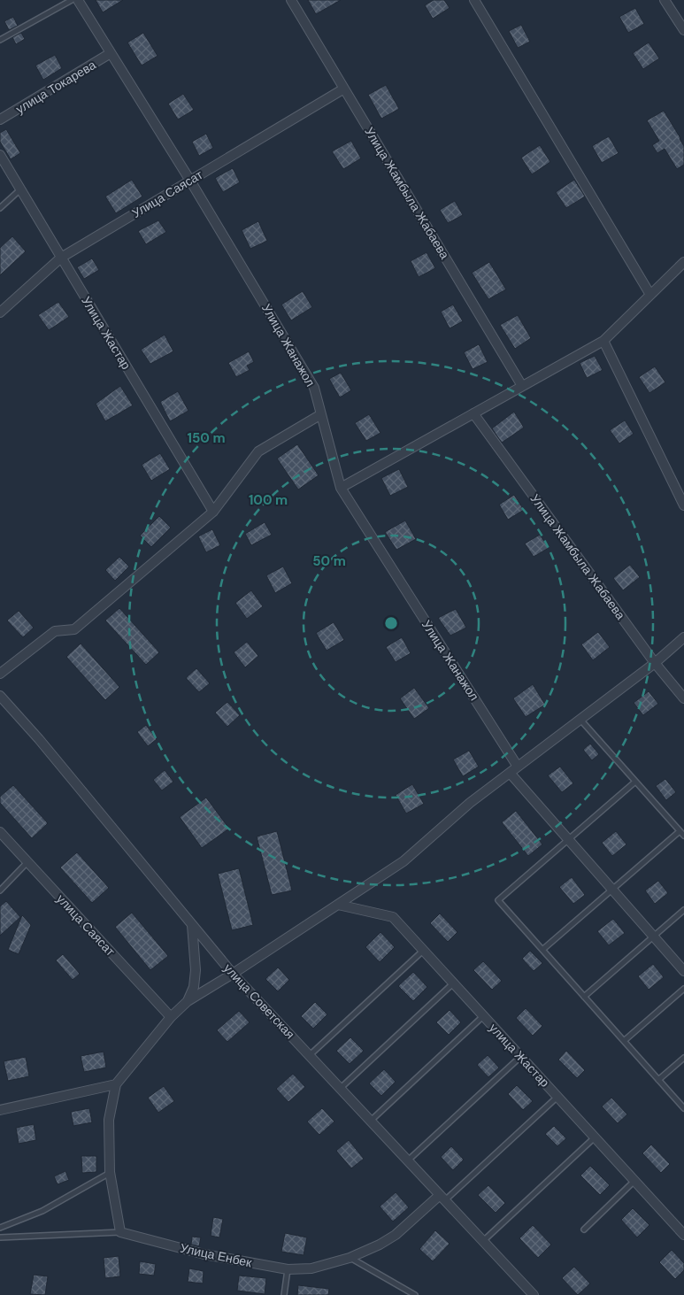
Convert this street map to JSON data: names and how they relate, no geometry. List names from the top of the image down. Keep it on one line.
{"streets":{"street":["улица Токарева","Улица Жамбыла Жабаева","Улица Саясат","Улица Жастар","Улица Жанажол","улица Саясат","улица Советская","улица Жастар","Улица Енбек"]},"crossings":[["улица Токарева","Улица Жанажол"],["Улица Жамбыла Жабаева","Улица Саясат"],["Улица Саясат","Улица Жастар"],["Улица Саясат","Улица Жанажол"],["улица Советская","Улица Енбек"]],"rings":["150 m","100 m","50 m"]}
